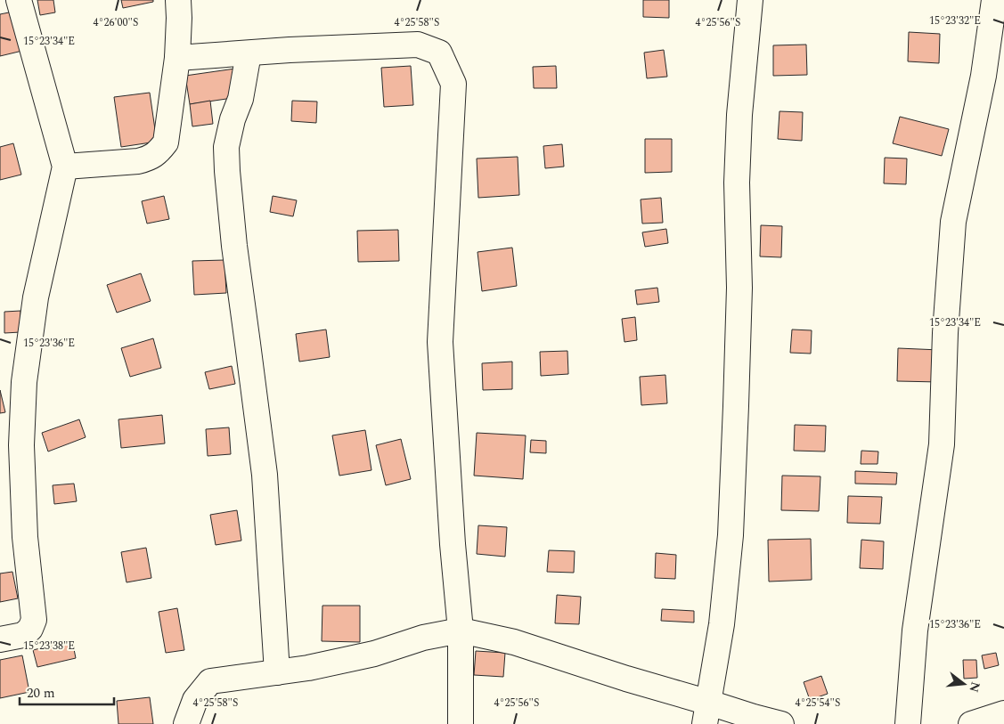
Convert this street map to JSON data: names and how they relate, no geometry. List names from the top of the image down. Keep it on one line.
{"scale_bar":"20 m","north":"right","coordinates":["15°23'32\"E","4°26'00\"S","4°25'58\"S","4°25'56\"S","15°23'34\"E","15°23'36\"E","15°23'38\"E","4°25'54\"S"]}
